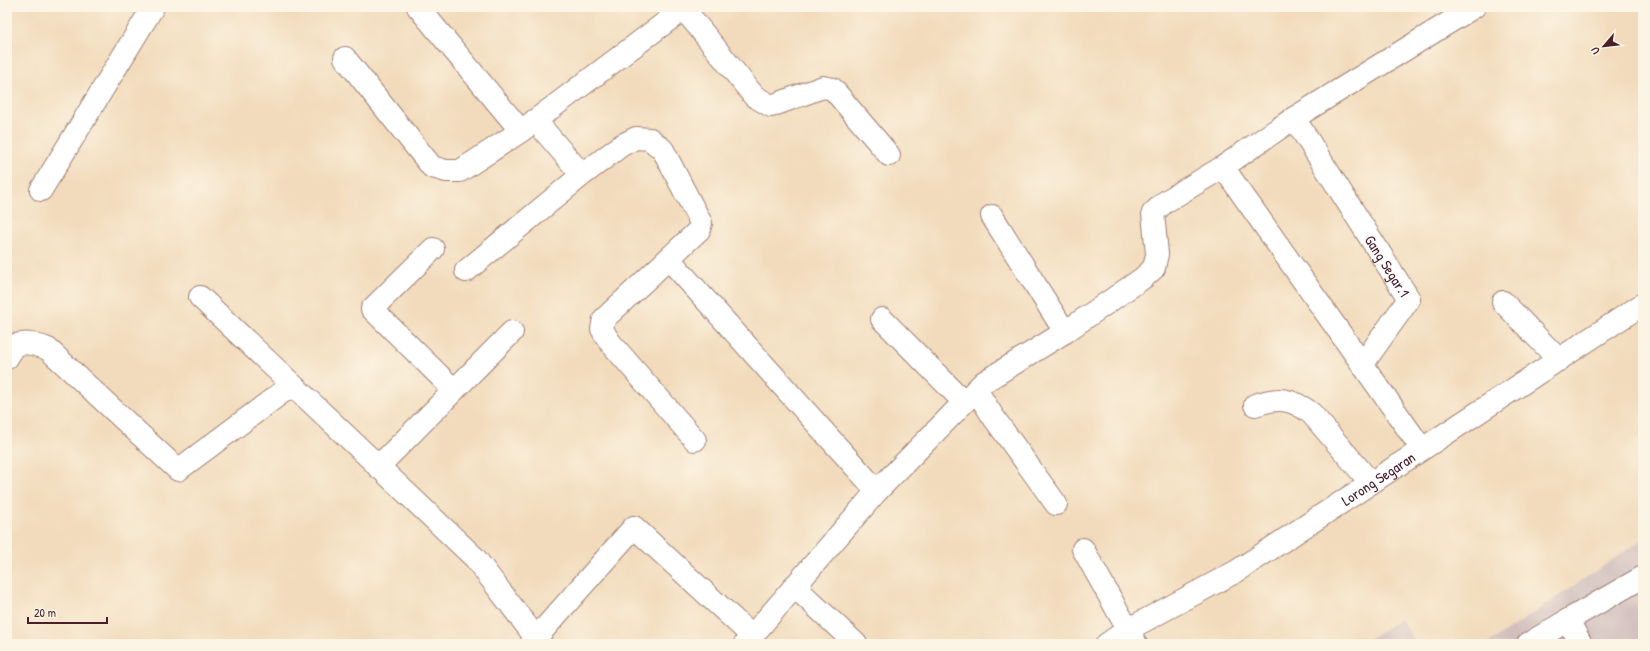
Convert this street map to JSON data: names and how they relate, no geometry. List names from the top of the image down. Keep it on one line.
{"streets":{"street":["Gang Segar.1","Lorong Segaran"]},"scale_bar":"20 m","north":"bottom left"}
